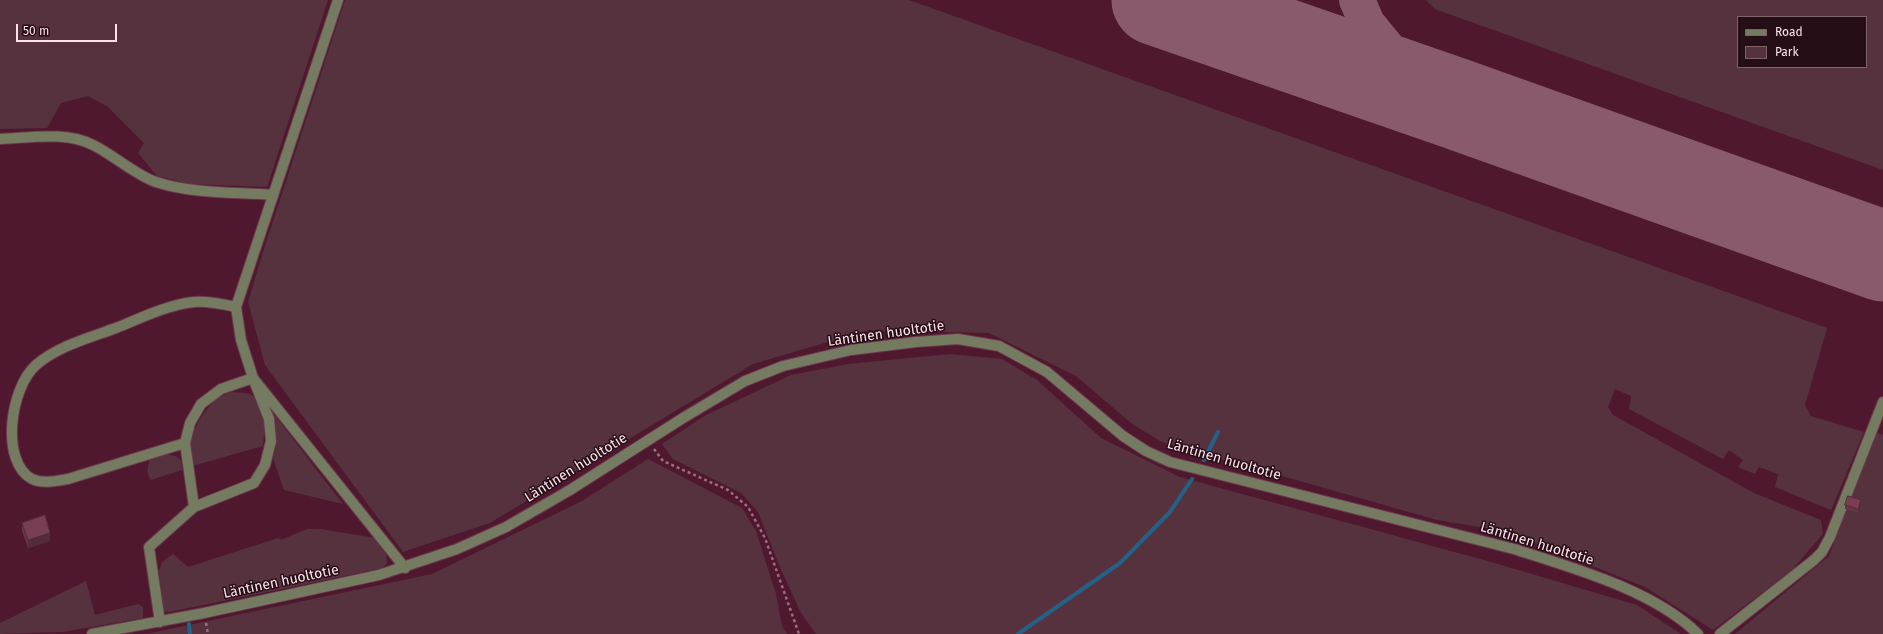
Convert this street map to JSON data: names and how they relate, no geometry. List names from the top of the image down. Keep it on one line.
{"streets":{"lane":["Läntinen huoltotie"]},"legend":["Road","Park"],"scale_bar":"50 m"}
